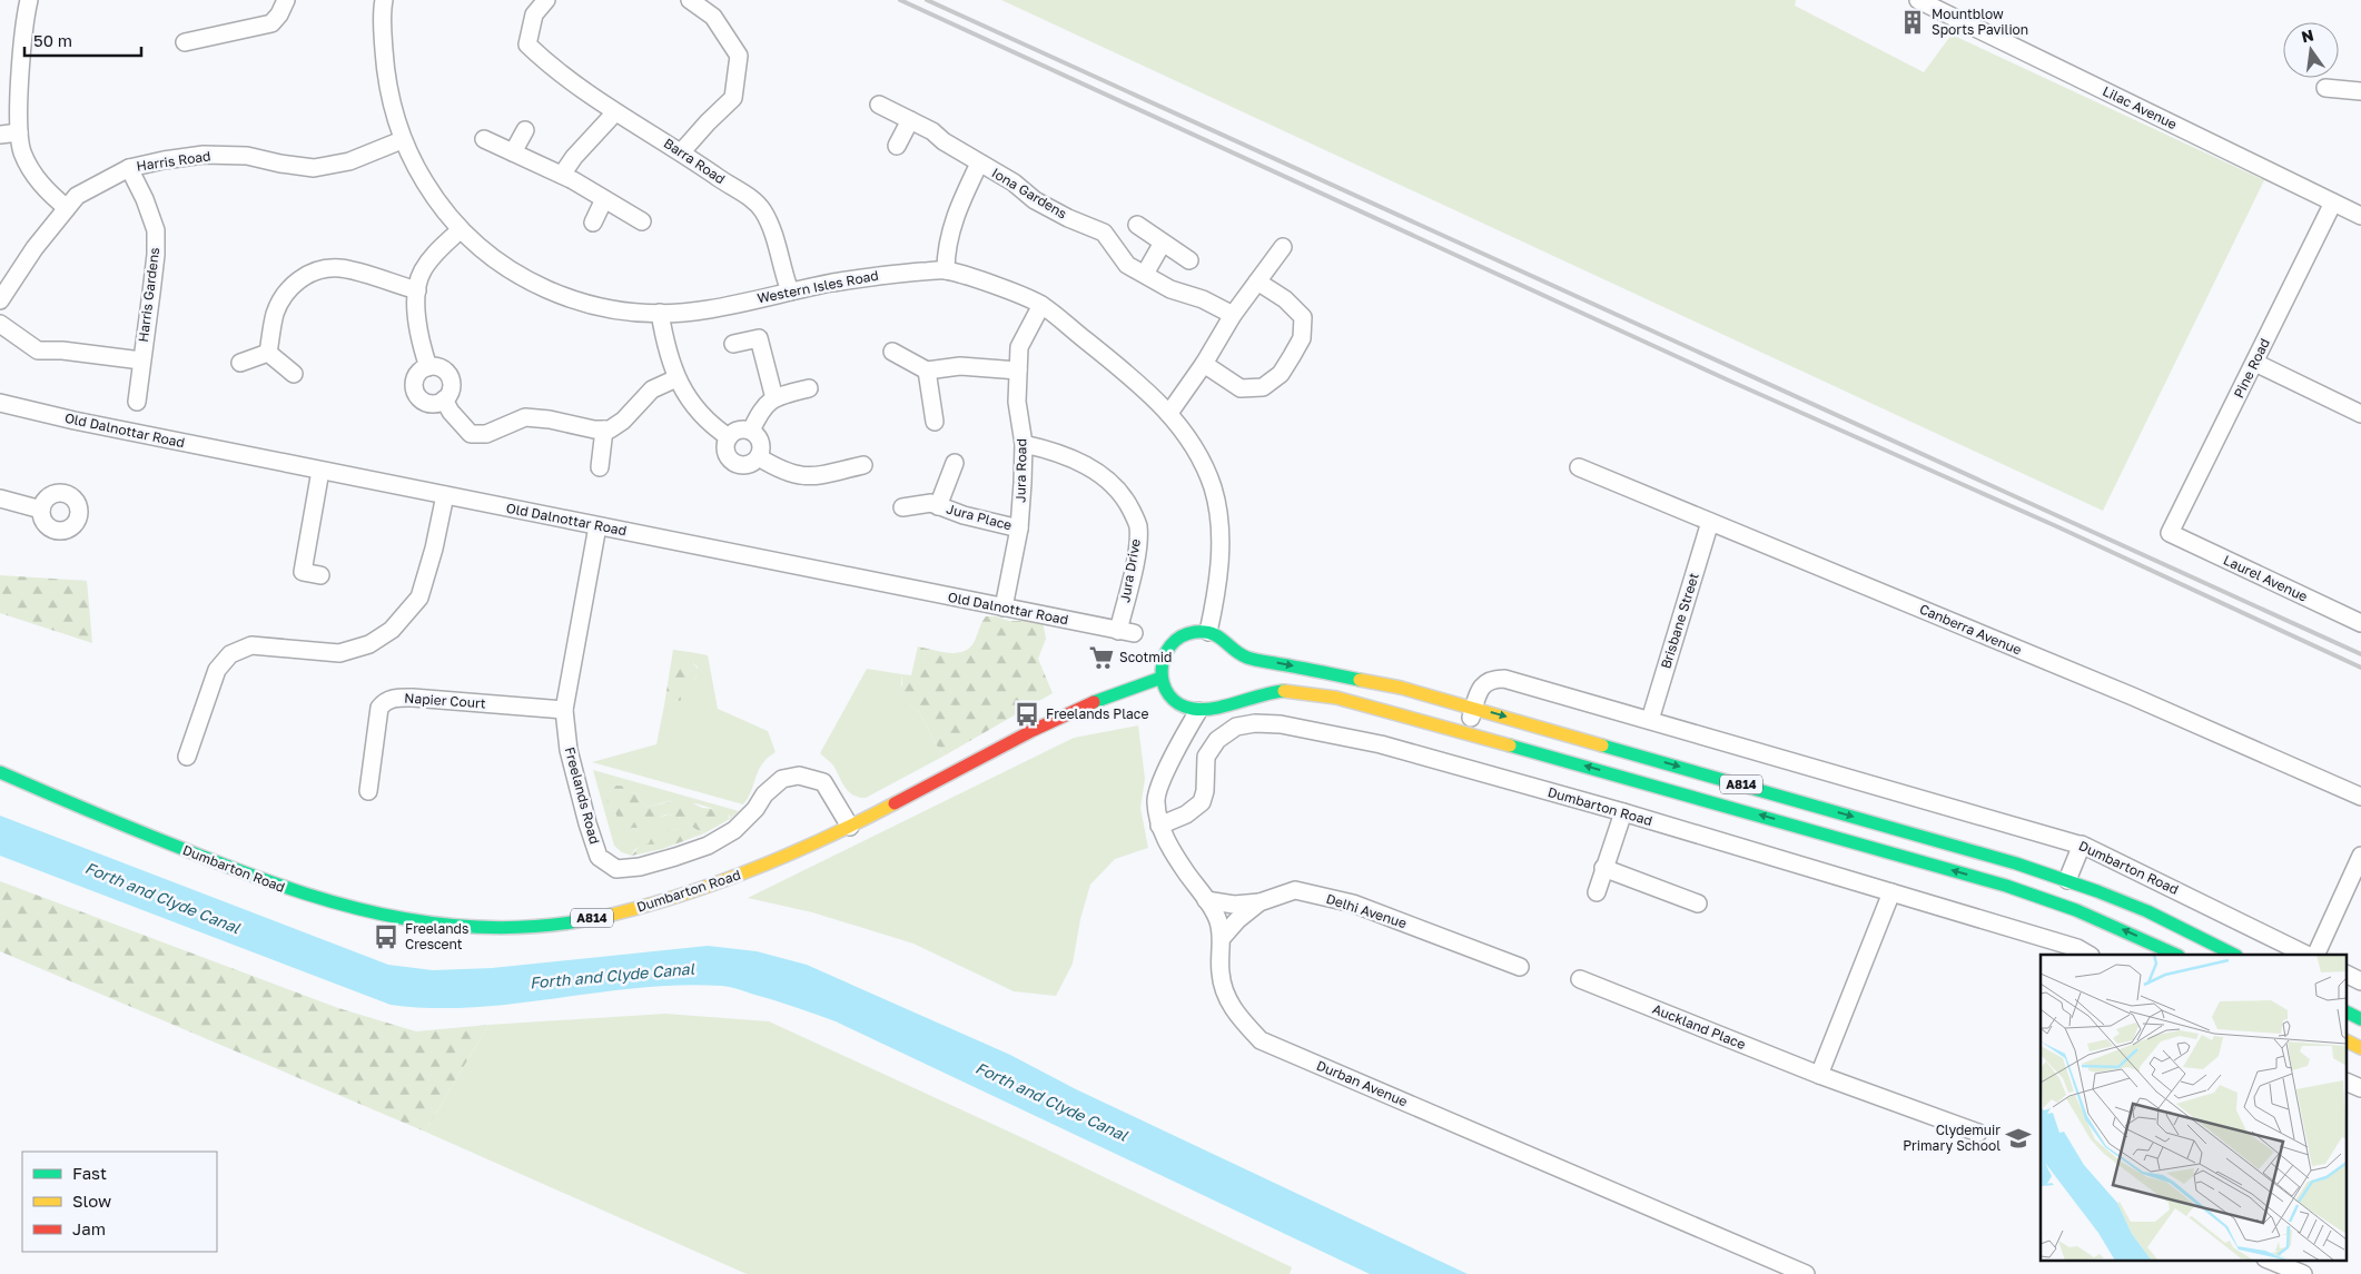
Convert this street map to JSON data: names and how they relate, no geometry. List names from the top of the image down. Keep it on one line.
{"streets":{"main road":["A814","Dumbarton Road"],"street":["Lilac Avenue","Harris Road","Barra Road","Iona Gardens","Western Isles Road","Harris Gardens","Pine Road","Old Dalnottar Road","Jura Road","Jura Place","Jura Drive","Laurel Avenue","Brisbane Street","Canberra Avenue","Napier Court","Freelands Road","Delhi Avenue","Auckland Place","Durban Avenue"]},"crossings":[["Lilac Avenue","Pine Road"],["Harris Road","Western Isles Road"],["Harris Road","Harris Gardens"],["Barra Road","Western Isles Road"],["Western Isles Road","Jura Road"],["Western Isles Road","A814"],["Pine Road","Laurel Avenue"],["Old Dalnottar Road","Jura Road"],["Old Dalnottar Road","Jura Drive"],["Old Dalnottar Road","Freelands Road"],["Jura Road","Jura Place"],["Jura Road","Jura Drive"],["Brisbane Street","Canberra Avenue"],["Brisbane Street","Dumbarton Road"],["Napier Court","Freelands Road"],["A814","Dumbarton Road"],["A814","Durban Avenue"],["Freelands Road","Dumbarton Road"],["Dumbarton Road","Durban Avenue"],["Delhi Avenue","Durban Avenue"]],"water":["Forth and Clyde Canal"],"places":{"building":["Mountblow Sports Pavilion"],"supermarket":["Scotmid"],"bus stop":["Freelands Place","Freelands Crescent"],"school or university":["Clydemuir Primary School"]},"legend":["Fast","Slow","Jam"],"scale_bar":"50 m","north":"top"}
